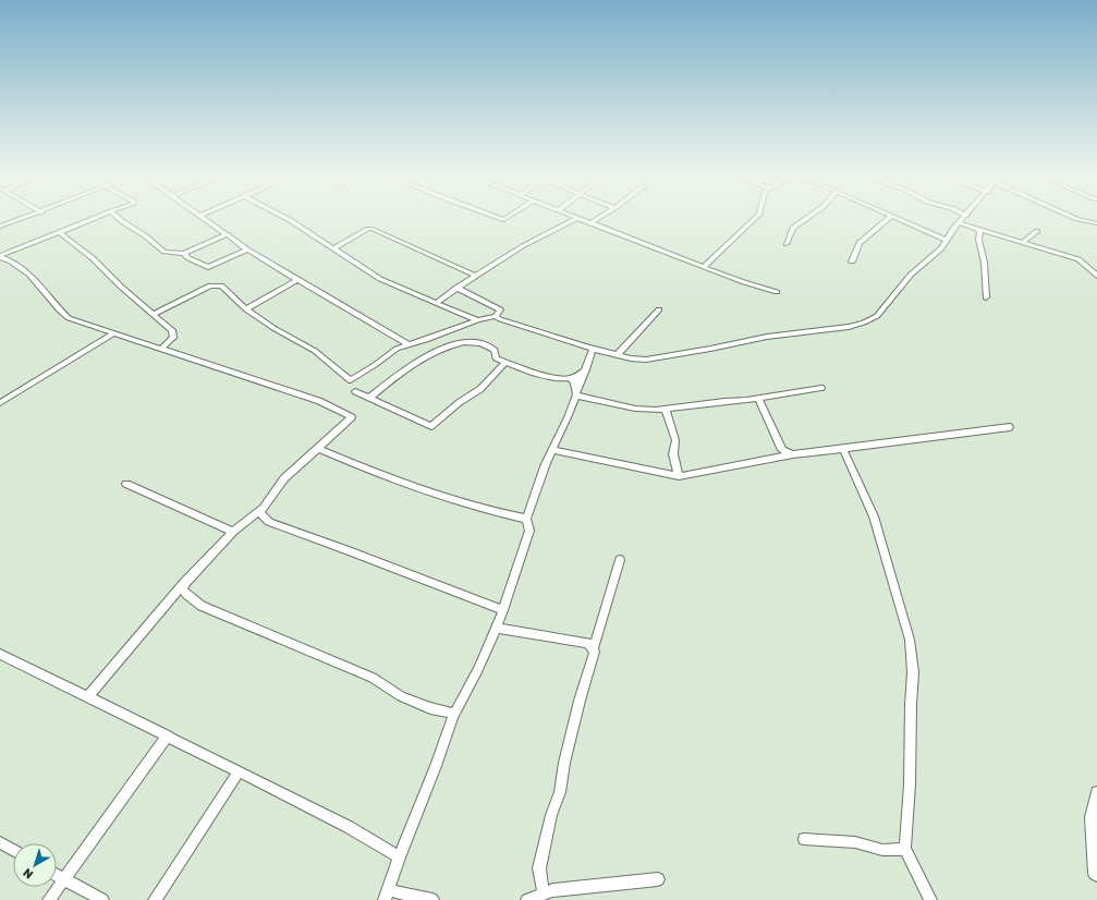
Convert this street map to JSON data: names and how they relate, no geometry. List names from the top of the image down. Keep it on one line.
{"north":"bottom left"}
